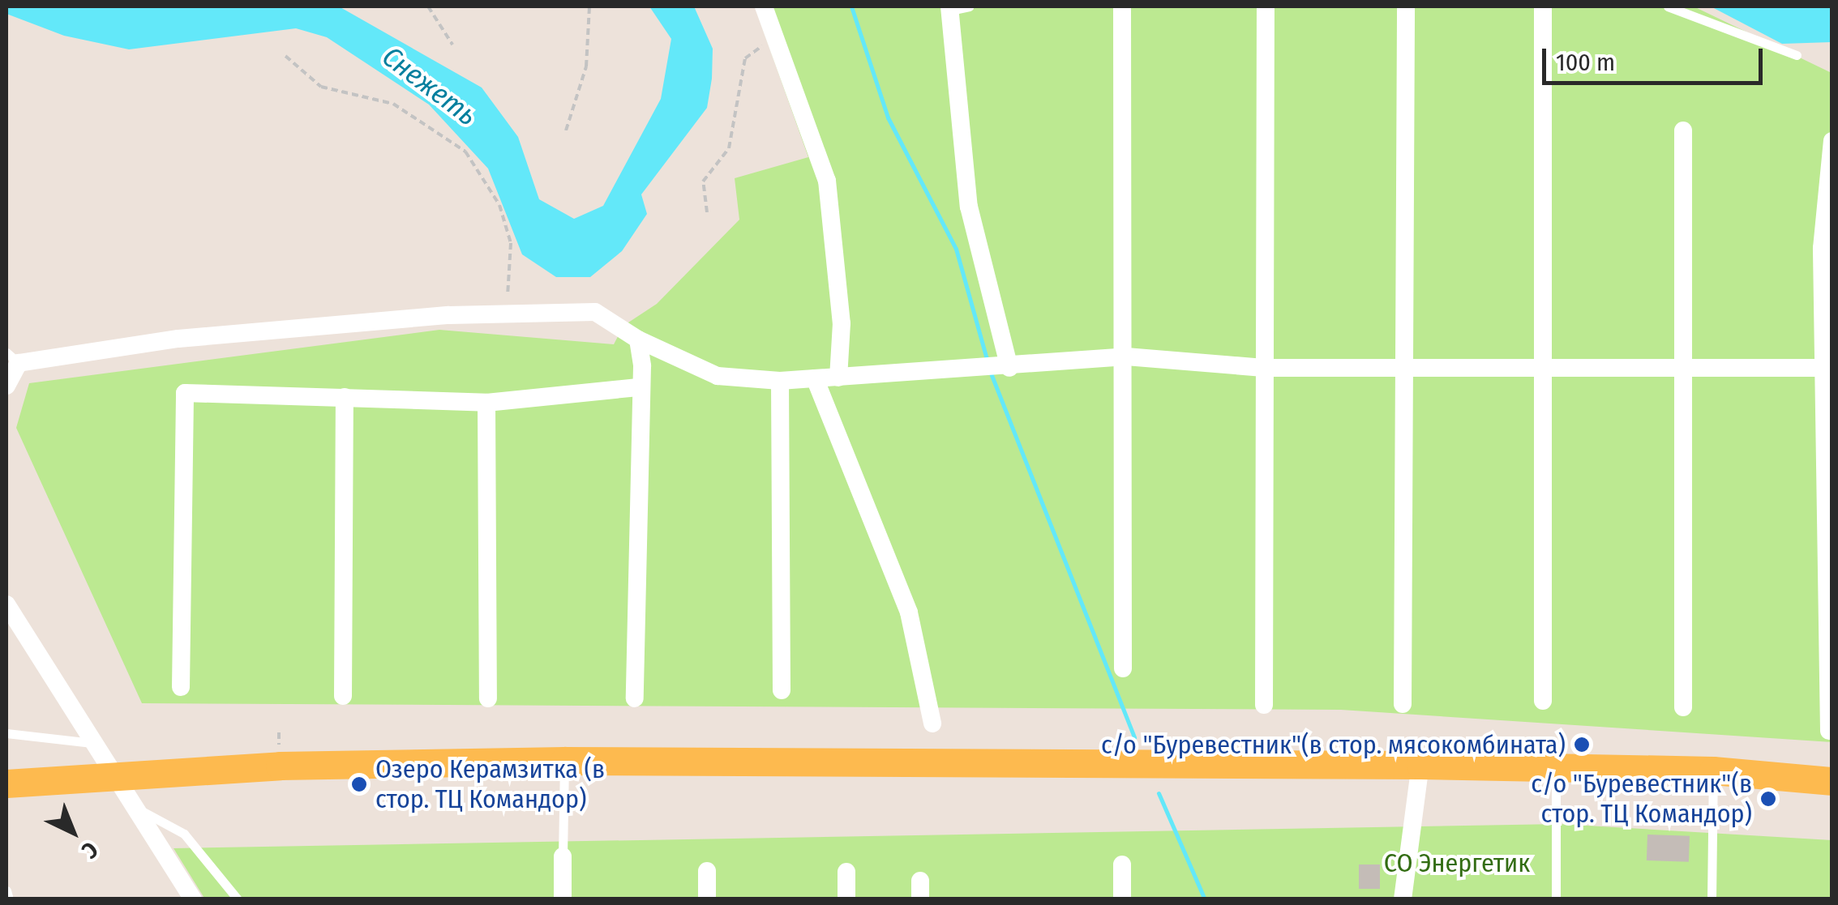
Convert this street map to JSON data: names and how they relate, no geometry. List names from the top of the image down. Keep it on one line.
{"water":["Снежеть"],"parks":["СО Энергетик"],"places":["с/о \"Буревестник\"(в стор. мясокомбината)","Озеро Керамзитка (в стор. ТЦ Командор)","с/о \"Буревестник\"(в стор. ТЦ Командор)"],"scale_bar":"100 m","north":"bottom right"}
